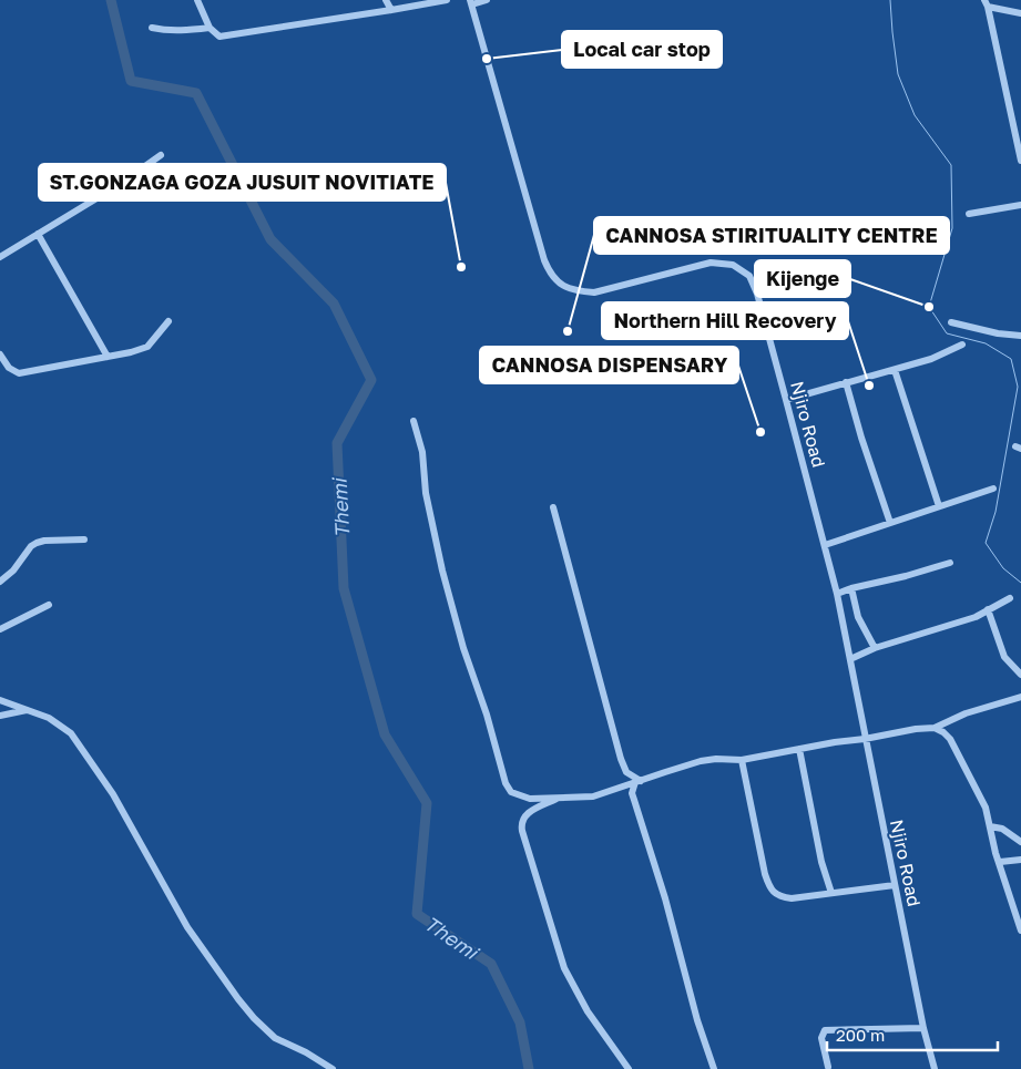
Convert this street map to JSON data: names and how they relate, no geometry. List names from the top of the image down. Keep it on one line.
{"streets":{"street":["Njiro Road"]},"water":["Themi"],"places":["Local car stop","ST.GONZAGA GOZA JUSUIT NOVITIATE","Kijenge","CANNOSA STIRITUALITY CENTRE","Northern Hill Recovery","CANNOSA DISPENSARY"],"scale_bar":"200 m"}
